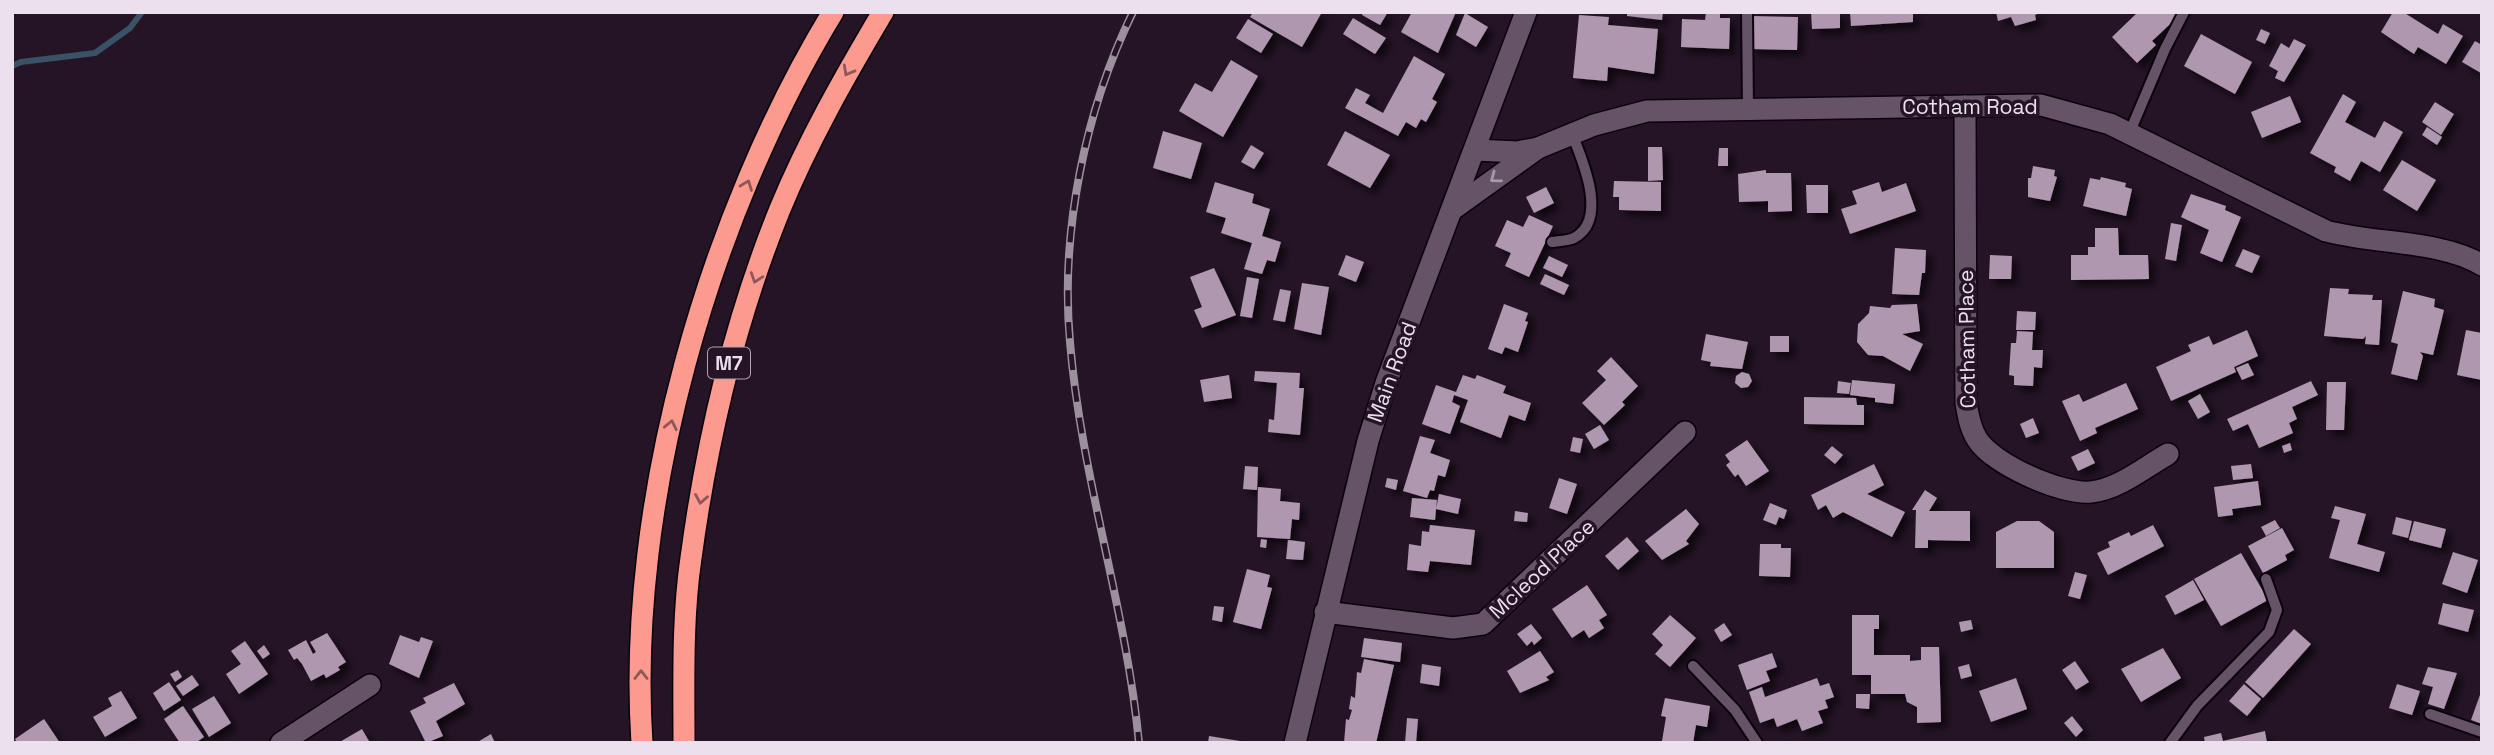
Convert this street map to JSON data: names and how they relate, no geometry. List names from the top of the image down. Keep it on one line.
{"streets":{"highway":["M7"],"street":["Cotham Road","Cotham Place","Main Road","Mcleod Place"]},"crossings":[["Cotham Road","Cotham Place"],["Cotham Road","Main Road"],["Main Road","Mcleod Place"]]}
